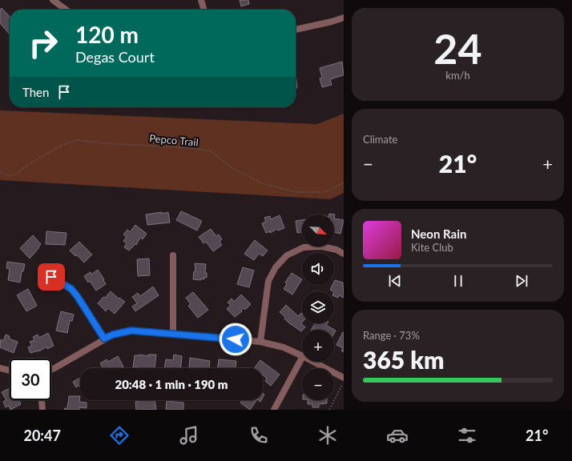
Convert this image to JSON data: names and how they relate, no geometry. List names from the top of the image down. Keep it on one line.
{"streets":{"path":["Pepco Trail"]},"north":"bottom right","page":{"tile":[["24","km/h"],"Climate",["Range · 73%","365 km"]],"turn":["120 m","Degas Court"],"then":"Then","heat":["−","21°","+"],"map_buttons":["+","−"],"song":["Neon Rain","Kite Club"],"limit":"30","trip":"20:48 · 1 min · 190 m","tabs":["20:47","21°"]}}
